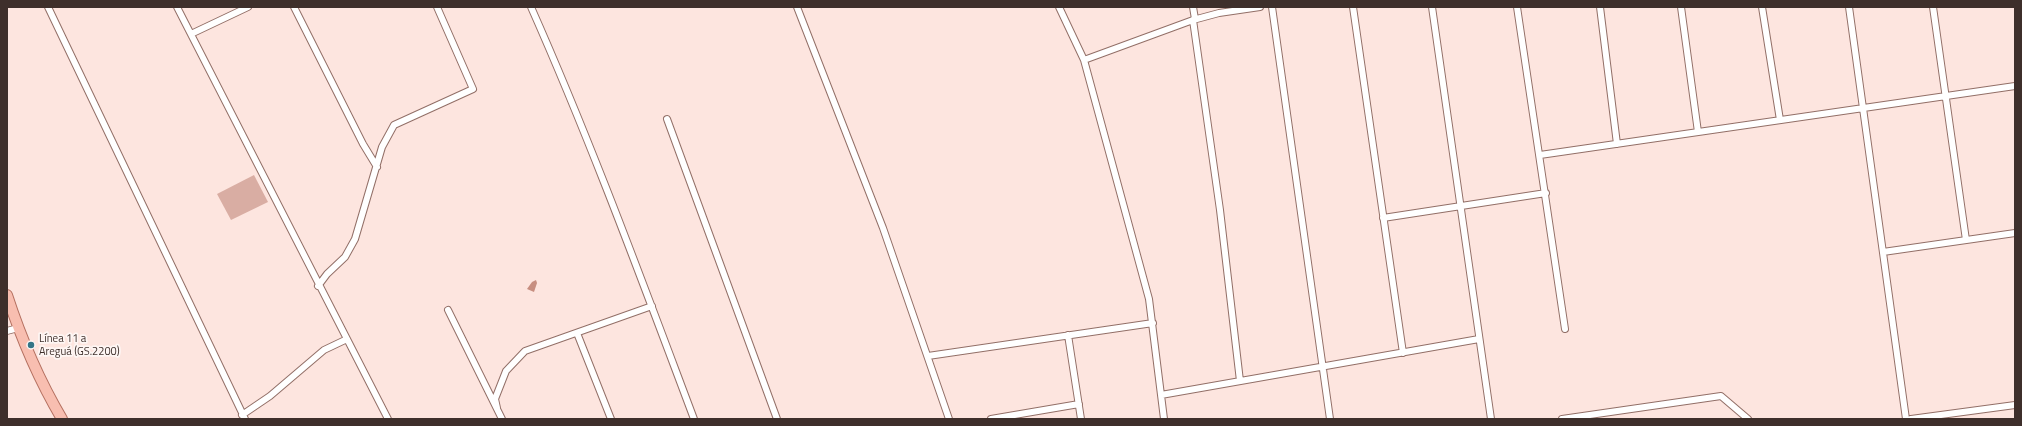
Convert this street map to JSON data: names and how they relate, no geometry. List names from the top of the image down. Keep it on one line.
{"places":["Línea 11 a Areguá (GS.2200)"]}
